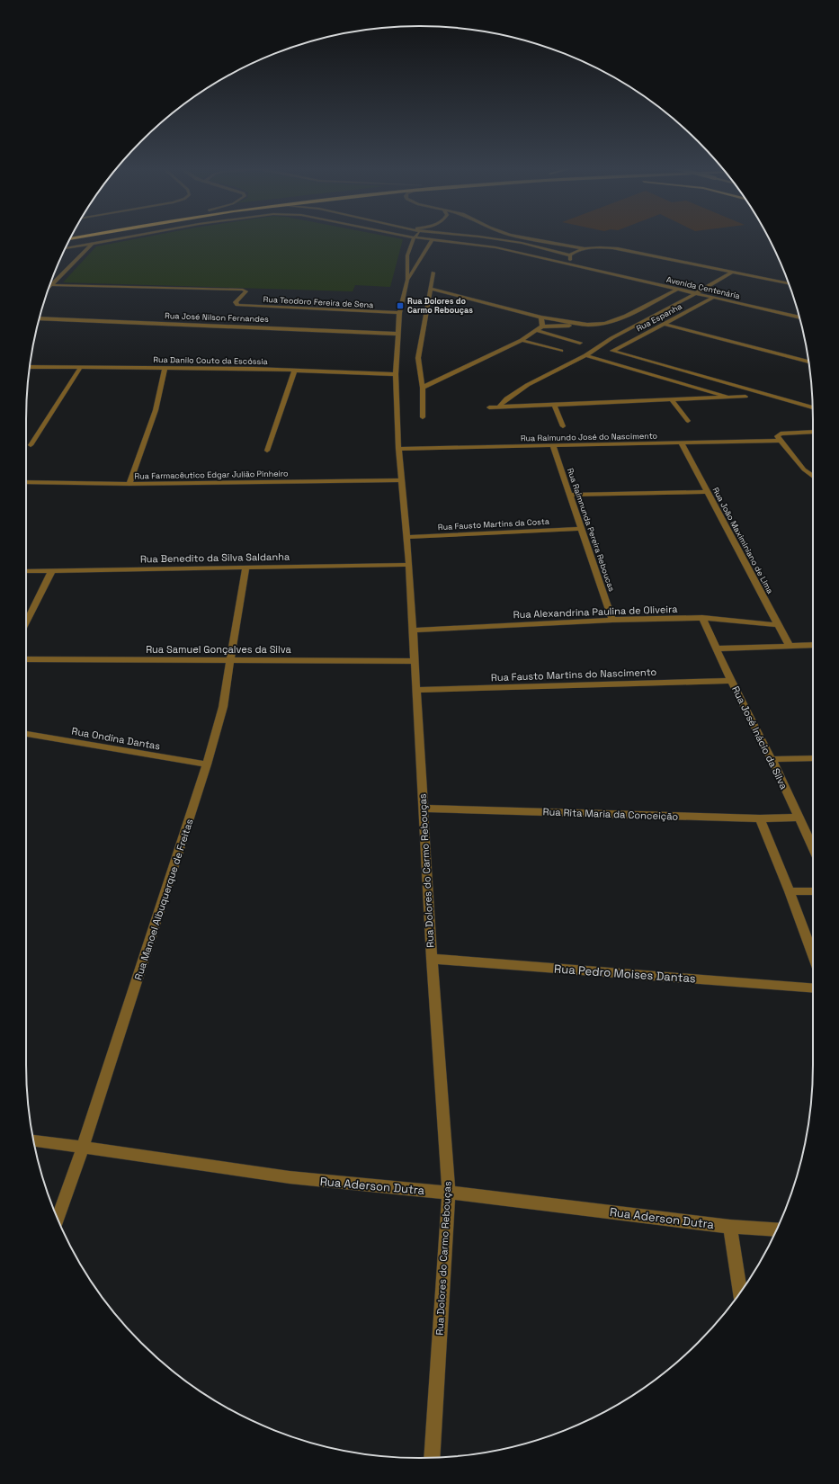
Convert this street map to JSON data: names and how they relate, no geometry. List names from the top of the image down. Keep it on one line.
{"streets":{"street":["Avenida Centenária","Rua Teodoro Fereira de Sena","Rua José Nilson Fernandes","Rua Espanha","Rua Danilo Couto da Escóssia","Rua Raimundo José do Nascimento","Rua Farmacêutico Edgar Julião Pinheiro","Rua Fausto Martins da Costa","Rua Raimnunda Pereira Reboucas","Rua João Maximiniano de Lima","Rua Benedito da Silva Saldanha","Rua Alexandrina Paulina de Oliveira","Rua Samuel Gonçalves da Silva","Rua Fausto Martins do Nascimento","Rua José Inácio da Silva","Rua Ondina Dantas","Rua Rita Maria da Conceição","Rua Dolores do Carmo Rebouças","Rua Manoel Albuquerque de Freitas","Rua Pedro Moises Dantas","Rua Aderson Dutra"]},"crossings":[["Avenida Centenária","Rua Espanha"],["Avenida Centenária","Rua Dolores do Carmo Rebouças"],["Rua Teodoro Fereira de Sena","Rua Dolores do Carmo Rebouças"],["Rua José Nilson Fernandes","Rua Dolores do Carmo Rebouças"],["Rua Danilo Couto da Escóssia","Rua Dolores do Carmo Rebouças"],["Rua Raimundo José do Nascimento","Rua Raimnunda Pereira Reboucas"],["Rua Raimundo José do Nascimento","Rua João Maximiniano de Lima"],["Rua Raimundo José do Nascimento","Rua Dolores do Carmo Rebouças"],["Rua Farmacêutico Edgar Julião Pinheiro","Rua Dolores do Carmo Rebouças"],["Rua Fausto Martins da Costa","Rua Raimnunda Pereira Reboucas"],["Rua Fausto Martins da Costa","Rua Dolores do Carmo Rebouças"],["Rua Raimnunda Pereira Reboucas","Rua Alexandrina Paulina de Oliveira"],["Rua João Maximiniano de Lima","Rua Alexandrina Paulina de Oliveira"],["Rua Benedito da Silva Saldanha","Rua Dolores do Carmo Rebouças"],["Rua Benedito da Silva Saldanha","Rua Manoel Albuquerque de Freitas"],["Rua Alexandrina Paulina de Oliveira","Rua José Inácio da Silva"],["Rua Alexandrina Paulina de Oliveira","Rua Dolores do Carmo Rebouças"],["Rua Samuel Gonçalves da Silva","Rua Dolores do Carmo Rebouças"],["Rua Samuel Gonçalves da Silva","Rua Manoel Albuquerque de Freitas"],["Rua Fausto Martins do Nascimento","Rua José Inácio da Silva"],["Rua Fausto Martins do Nascimento","Rua Dolores do Carmo Rebouças"],["Rua José Inácio da Silva","Rua Rita Maria da Conceição"],["Rua Ondina Dantas","Rua Manoel Albuquerque de Freitas"],["Rua Rita Maria da Conceição","Rua Dolores do Carmo Rebouças"],["Rua Dolores do Carmo Rebouças","Rua Pedro Moises Dantas"],["Rua Dolores do Carmo Rebouças","Rua Aderson Dutra"],["Rua Manoel Albuquerque de Freitas","Rua Aderson Dutra"]],"places":{"transit":["Rua Dolores do Carmo Rebouças"]}}
